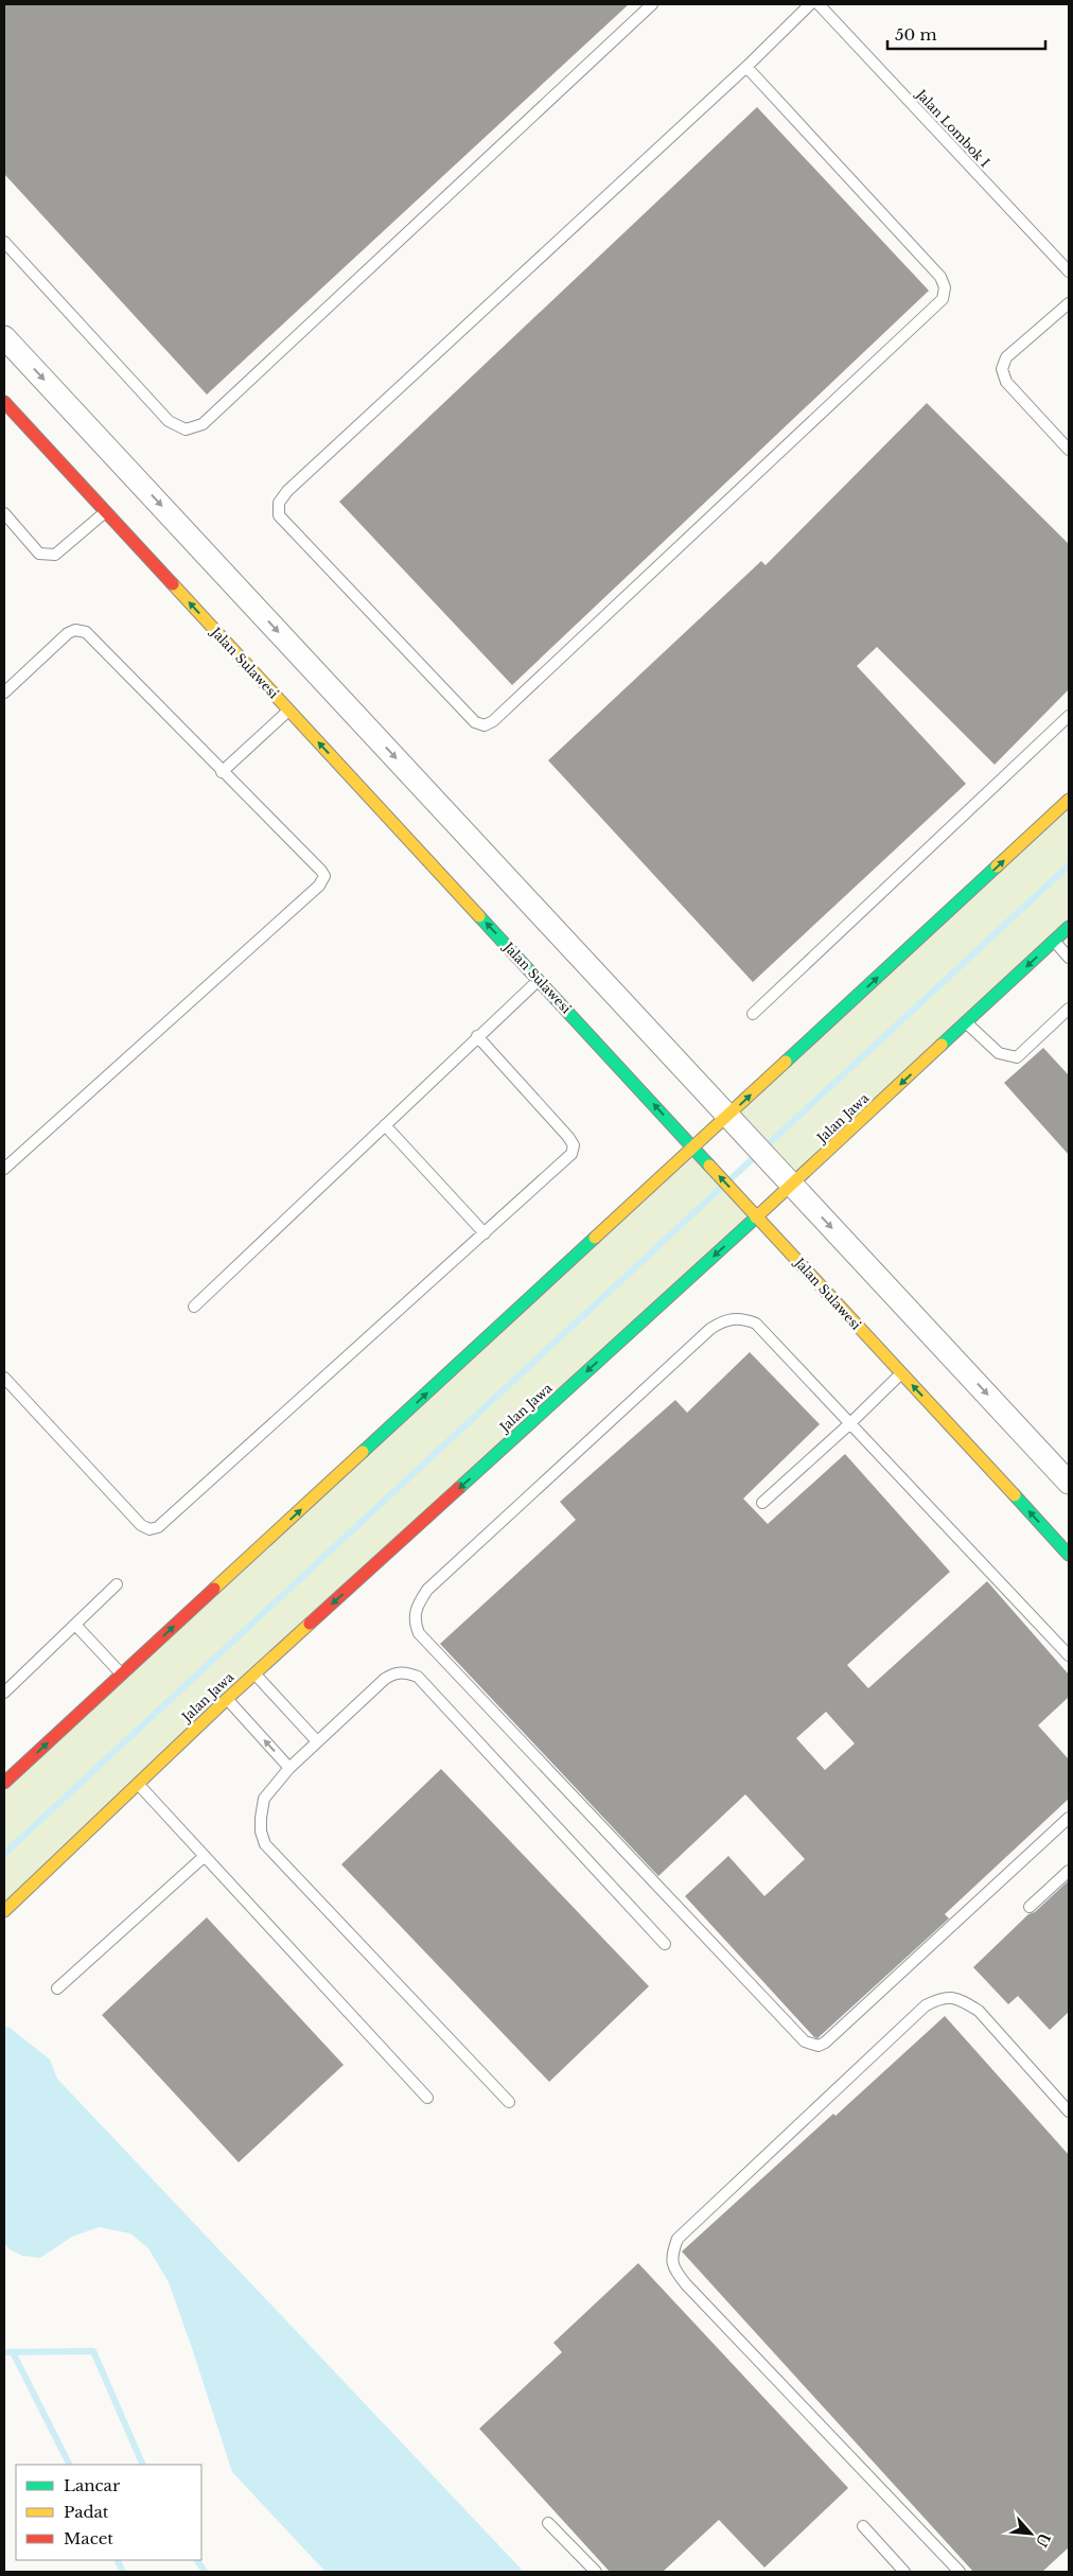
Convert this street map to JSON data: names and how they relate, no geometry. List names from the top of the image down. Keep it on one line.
{"streets":{"street":["Jalan Sulawesi","Jalan Jawa"],"lane":["Jalan Lombok I"]},"crossings":[["Jalan Sulawesi","Jalan Jawa"]],"legend":["Lancar","Padat","Macet"],"scale_bar":"50 m","north":"bottom right"}
